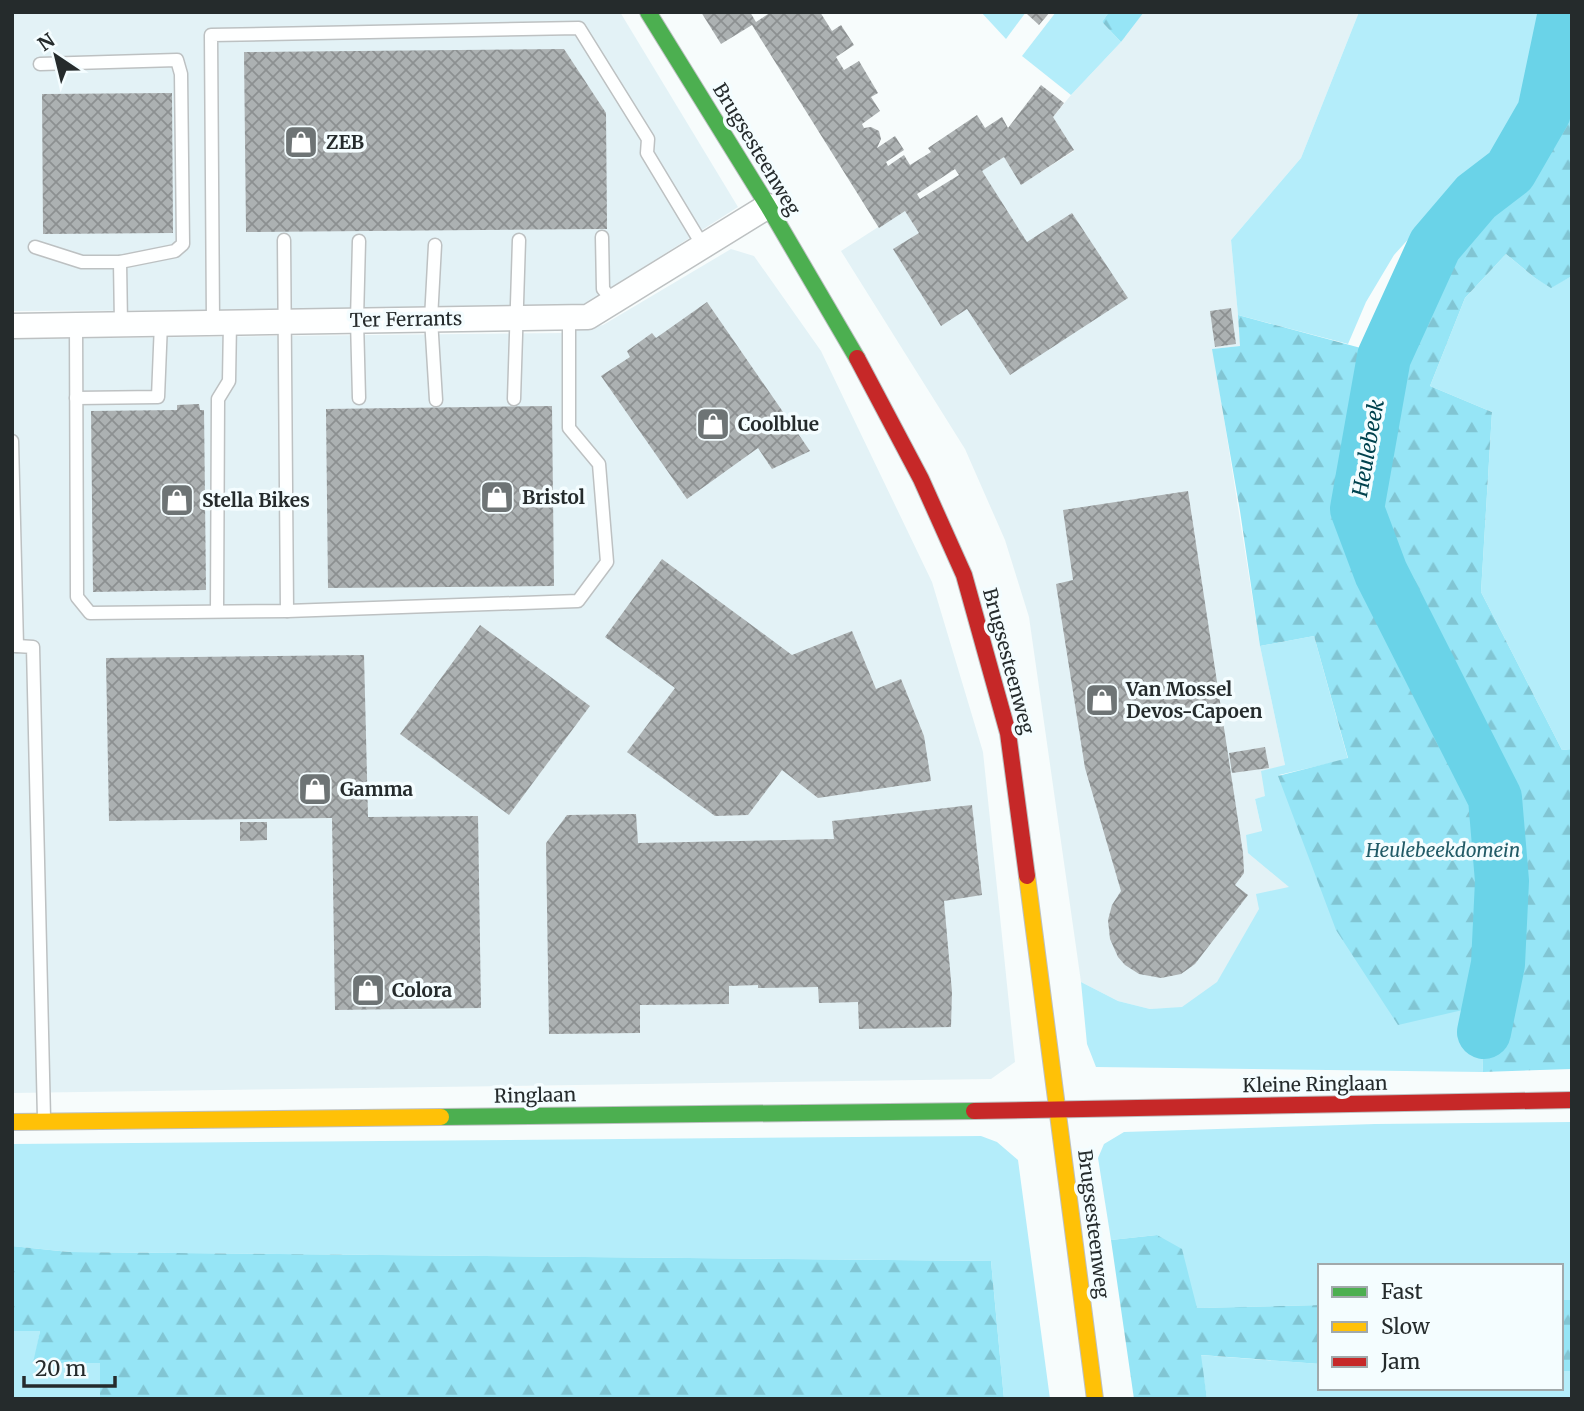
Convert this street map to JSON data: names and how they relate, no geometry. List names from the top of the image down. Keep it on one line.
{"streets":{"main road":["Brugsesteenweg","Kleine Ringlaan","Ringlaan"],"street":["Ter Ferrants"]},"crossings":[["Brugsesteenweg","Ter Ferrants"],["Brugsesteenweg","Kleine Ringlaan"],["Brugsesteenweg","Ringlaan"],["Kleine Ringlaan","Ringlaan"]],"water":["Heulebeek"],"parks":["Heulebeekdomein"],"places":{"shop":["ZEB","Coolblue","Bristol","Stella Bikes","Van Mossel Devos-Capoen","Gamma","Colora"]},"legend":["Fast","Slow","Jam"],"scale_bar":"20 m","north":"top left"}
